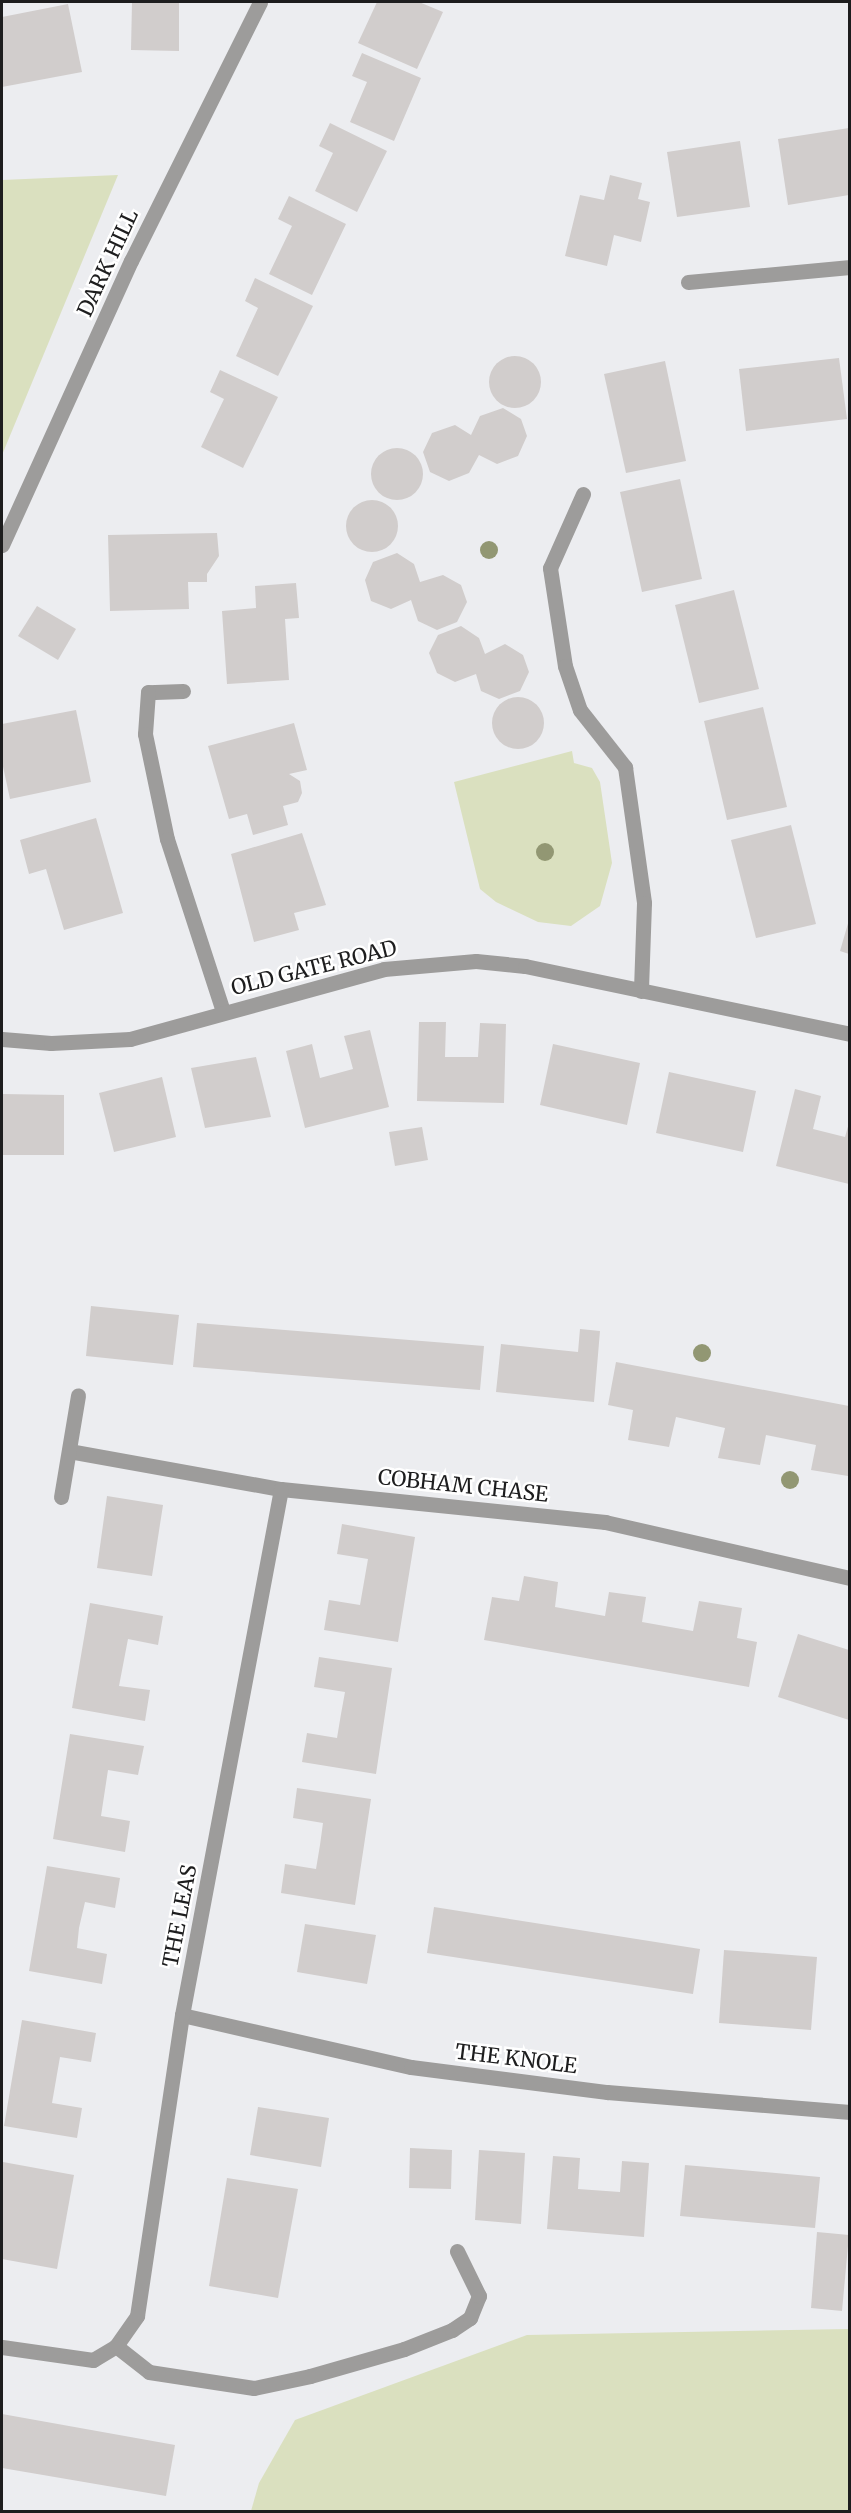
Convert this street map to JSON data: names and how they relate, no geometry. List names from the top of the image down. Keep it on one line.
{"streets":{"street":["DARK HILL","OLD GATE ROAD","COBHAM CHASE","THE LEAS","THE KNOLE"]},"crossings":[["COBHAM CHASE","THE LEAS"],["THE LEAS","THE KNOLE"]]}
